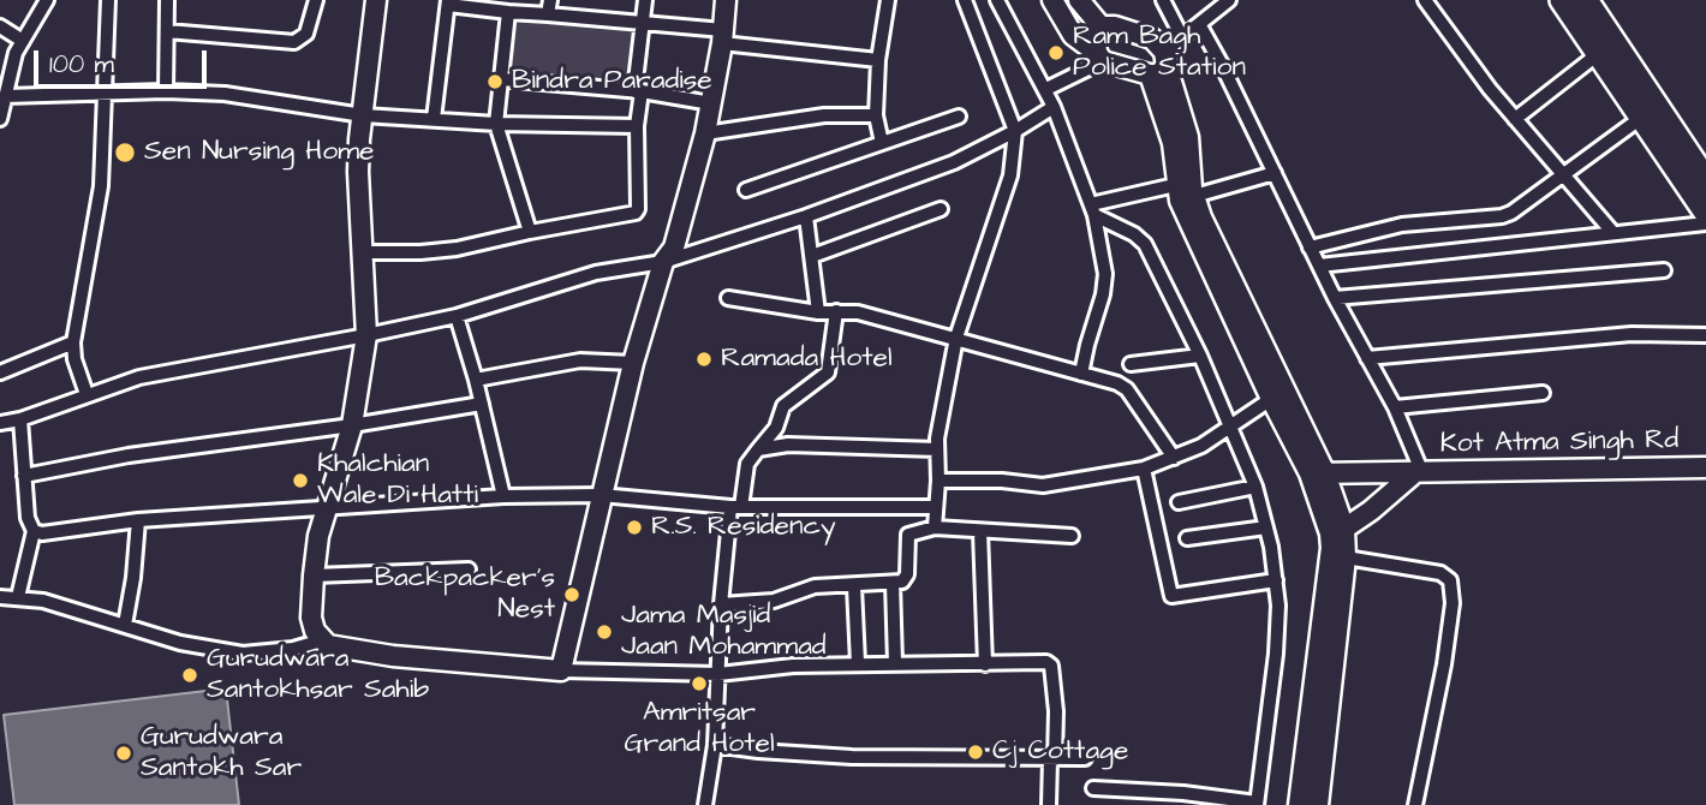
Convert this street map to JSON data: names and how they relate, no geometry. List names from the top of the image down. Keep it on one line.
{"streets":{"main road":["Kot Atma Singh Rd"]},"places":["Ram Bagh Police Station","Bindra Paradise","Sen Nursing Home","Ramada Hotel","Khalchian Wale Di Hatti","R.S. Residency","Backpacker’s Nest","Jama Masjid Jaan Mohammad","Gurudwara Santokhsar Sahib","Amritsar Grand Hotel","Cj Cottage","Gurudwara Santokh Sar"],"scale_bar":"100 m"}
